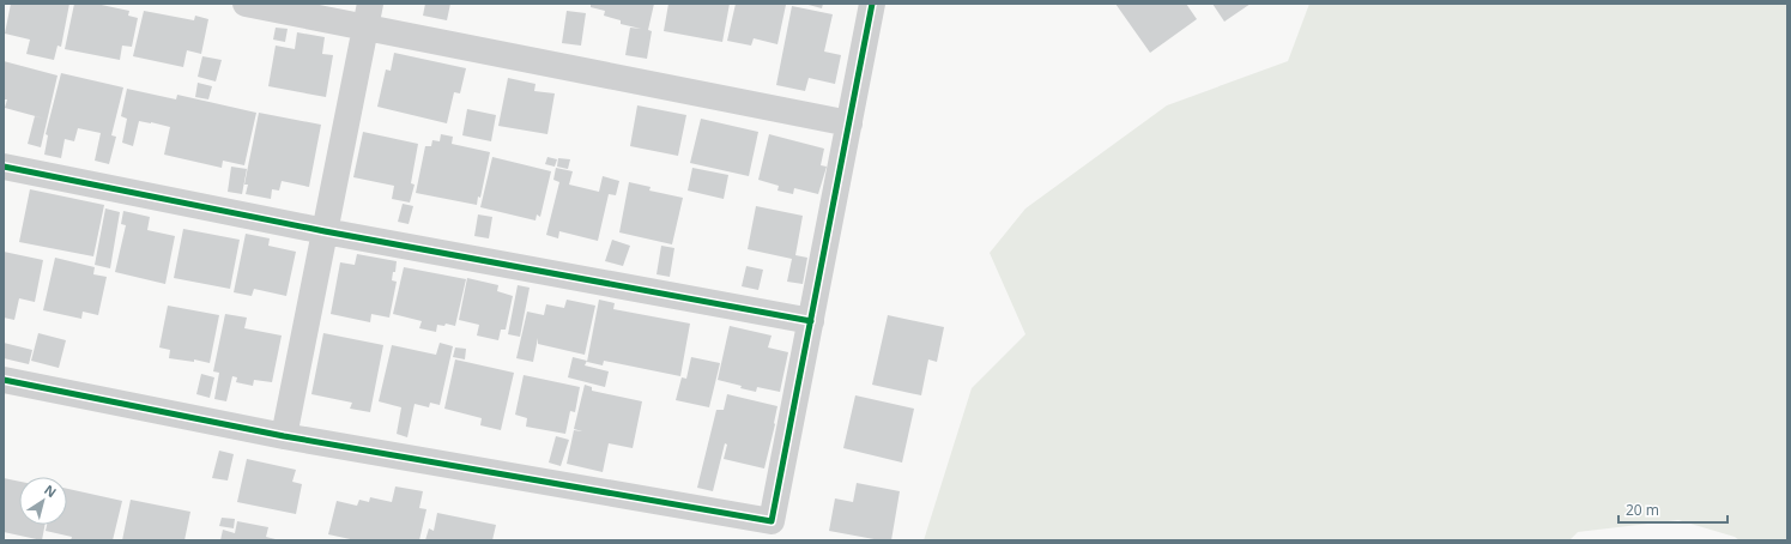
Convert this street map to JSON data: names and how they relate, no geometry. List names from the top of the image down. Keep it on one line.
{"scale_bar":"20 m","north":"top right"}
